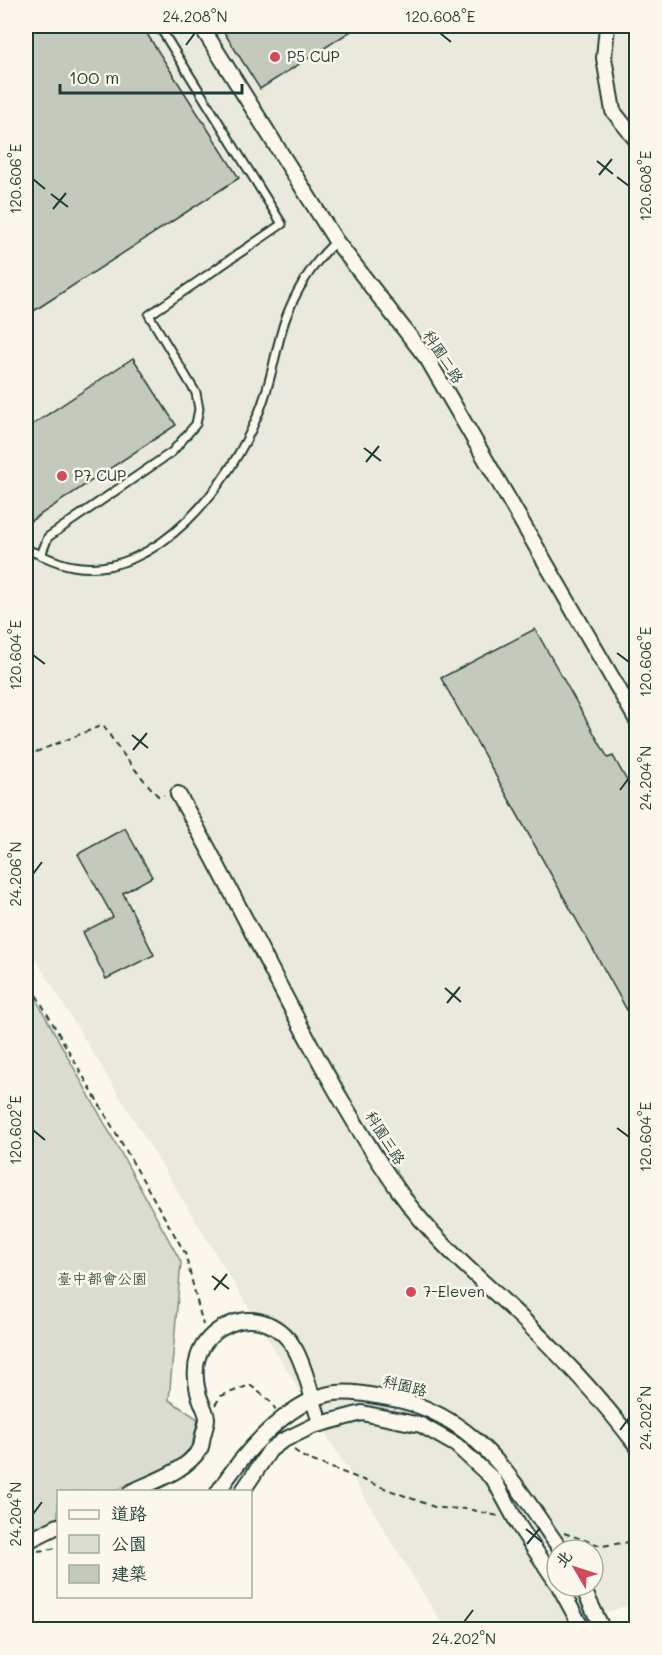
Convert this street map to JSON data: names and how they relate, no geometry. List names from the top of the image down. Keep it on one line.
{"streets":{"street":["科園二路","科園三路","科園路"]},"parks":["臺中都會公園"],"places":["P5 CUP","P7 CUP","7-Eleven"],"legend":["道路","公園","建築"],"scale_bar":"100 m","north":"top left","coordinates":["24.208°N","120.608°E","120.606°E","120.604°E","24.204°N","24.206°N","120.602°E","24.202°N"]}
